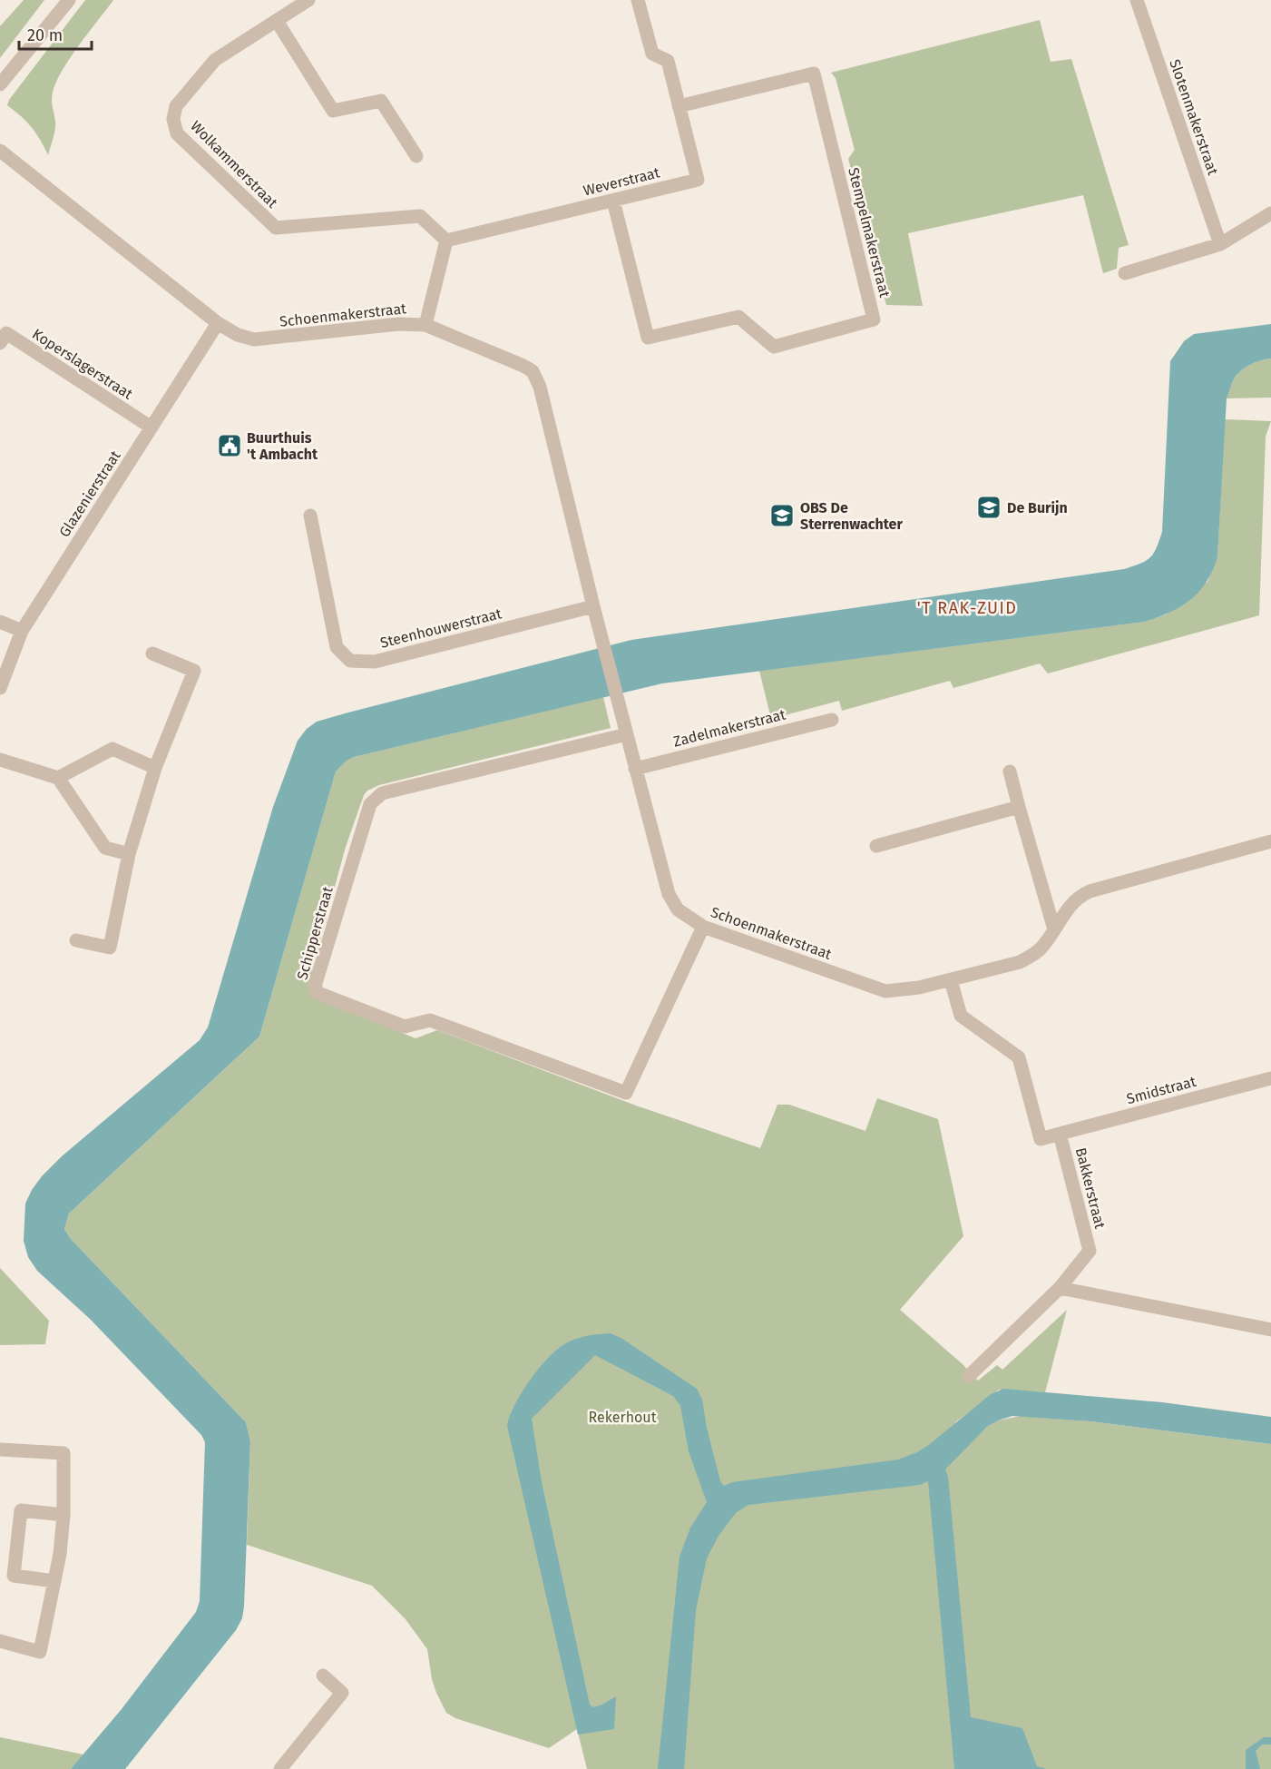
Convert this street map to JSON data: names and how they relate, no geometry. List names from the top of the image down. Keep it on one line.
{"streets":{"street":["Slotenmakerstraat","Wolkammerstraat","Weverstraat","Stempelmakerstraat","Schoenmakerstraat","Koperslagerstraat","Glazenierstraat","Steenhouwerstraat","Zadelmakerstraat","Schipperstraat","Smidstraat","Bakkerstraat"]},"crossings":[["Wolkammerstraat","Weverstraat"],["Weverstraat","Stempelmakerstraat"],["Schoenmakerstraat","Glazenierstraat"],["Schoenmakerstraat","Steenhouwerstraat"],["Schoenmakerstraat","Zadelmakerstraat"],["Schoenmakerstraat","Schipperstraat"],["Schoenmakerstraat","Bakkerstraat"],["Koperslagerstraat","Glazenierstraat"],["Smidstraat","Bakkerstraat"]],"districts":["'T RAK-ZUID"],"parks":["Rekerhout"],"places":{"public building":["Buurthuis 't Ambacht"],"school or university":["De Burijn","OBS De Sterrenwachter"]},"scale_bar":"20 m"}
